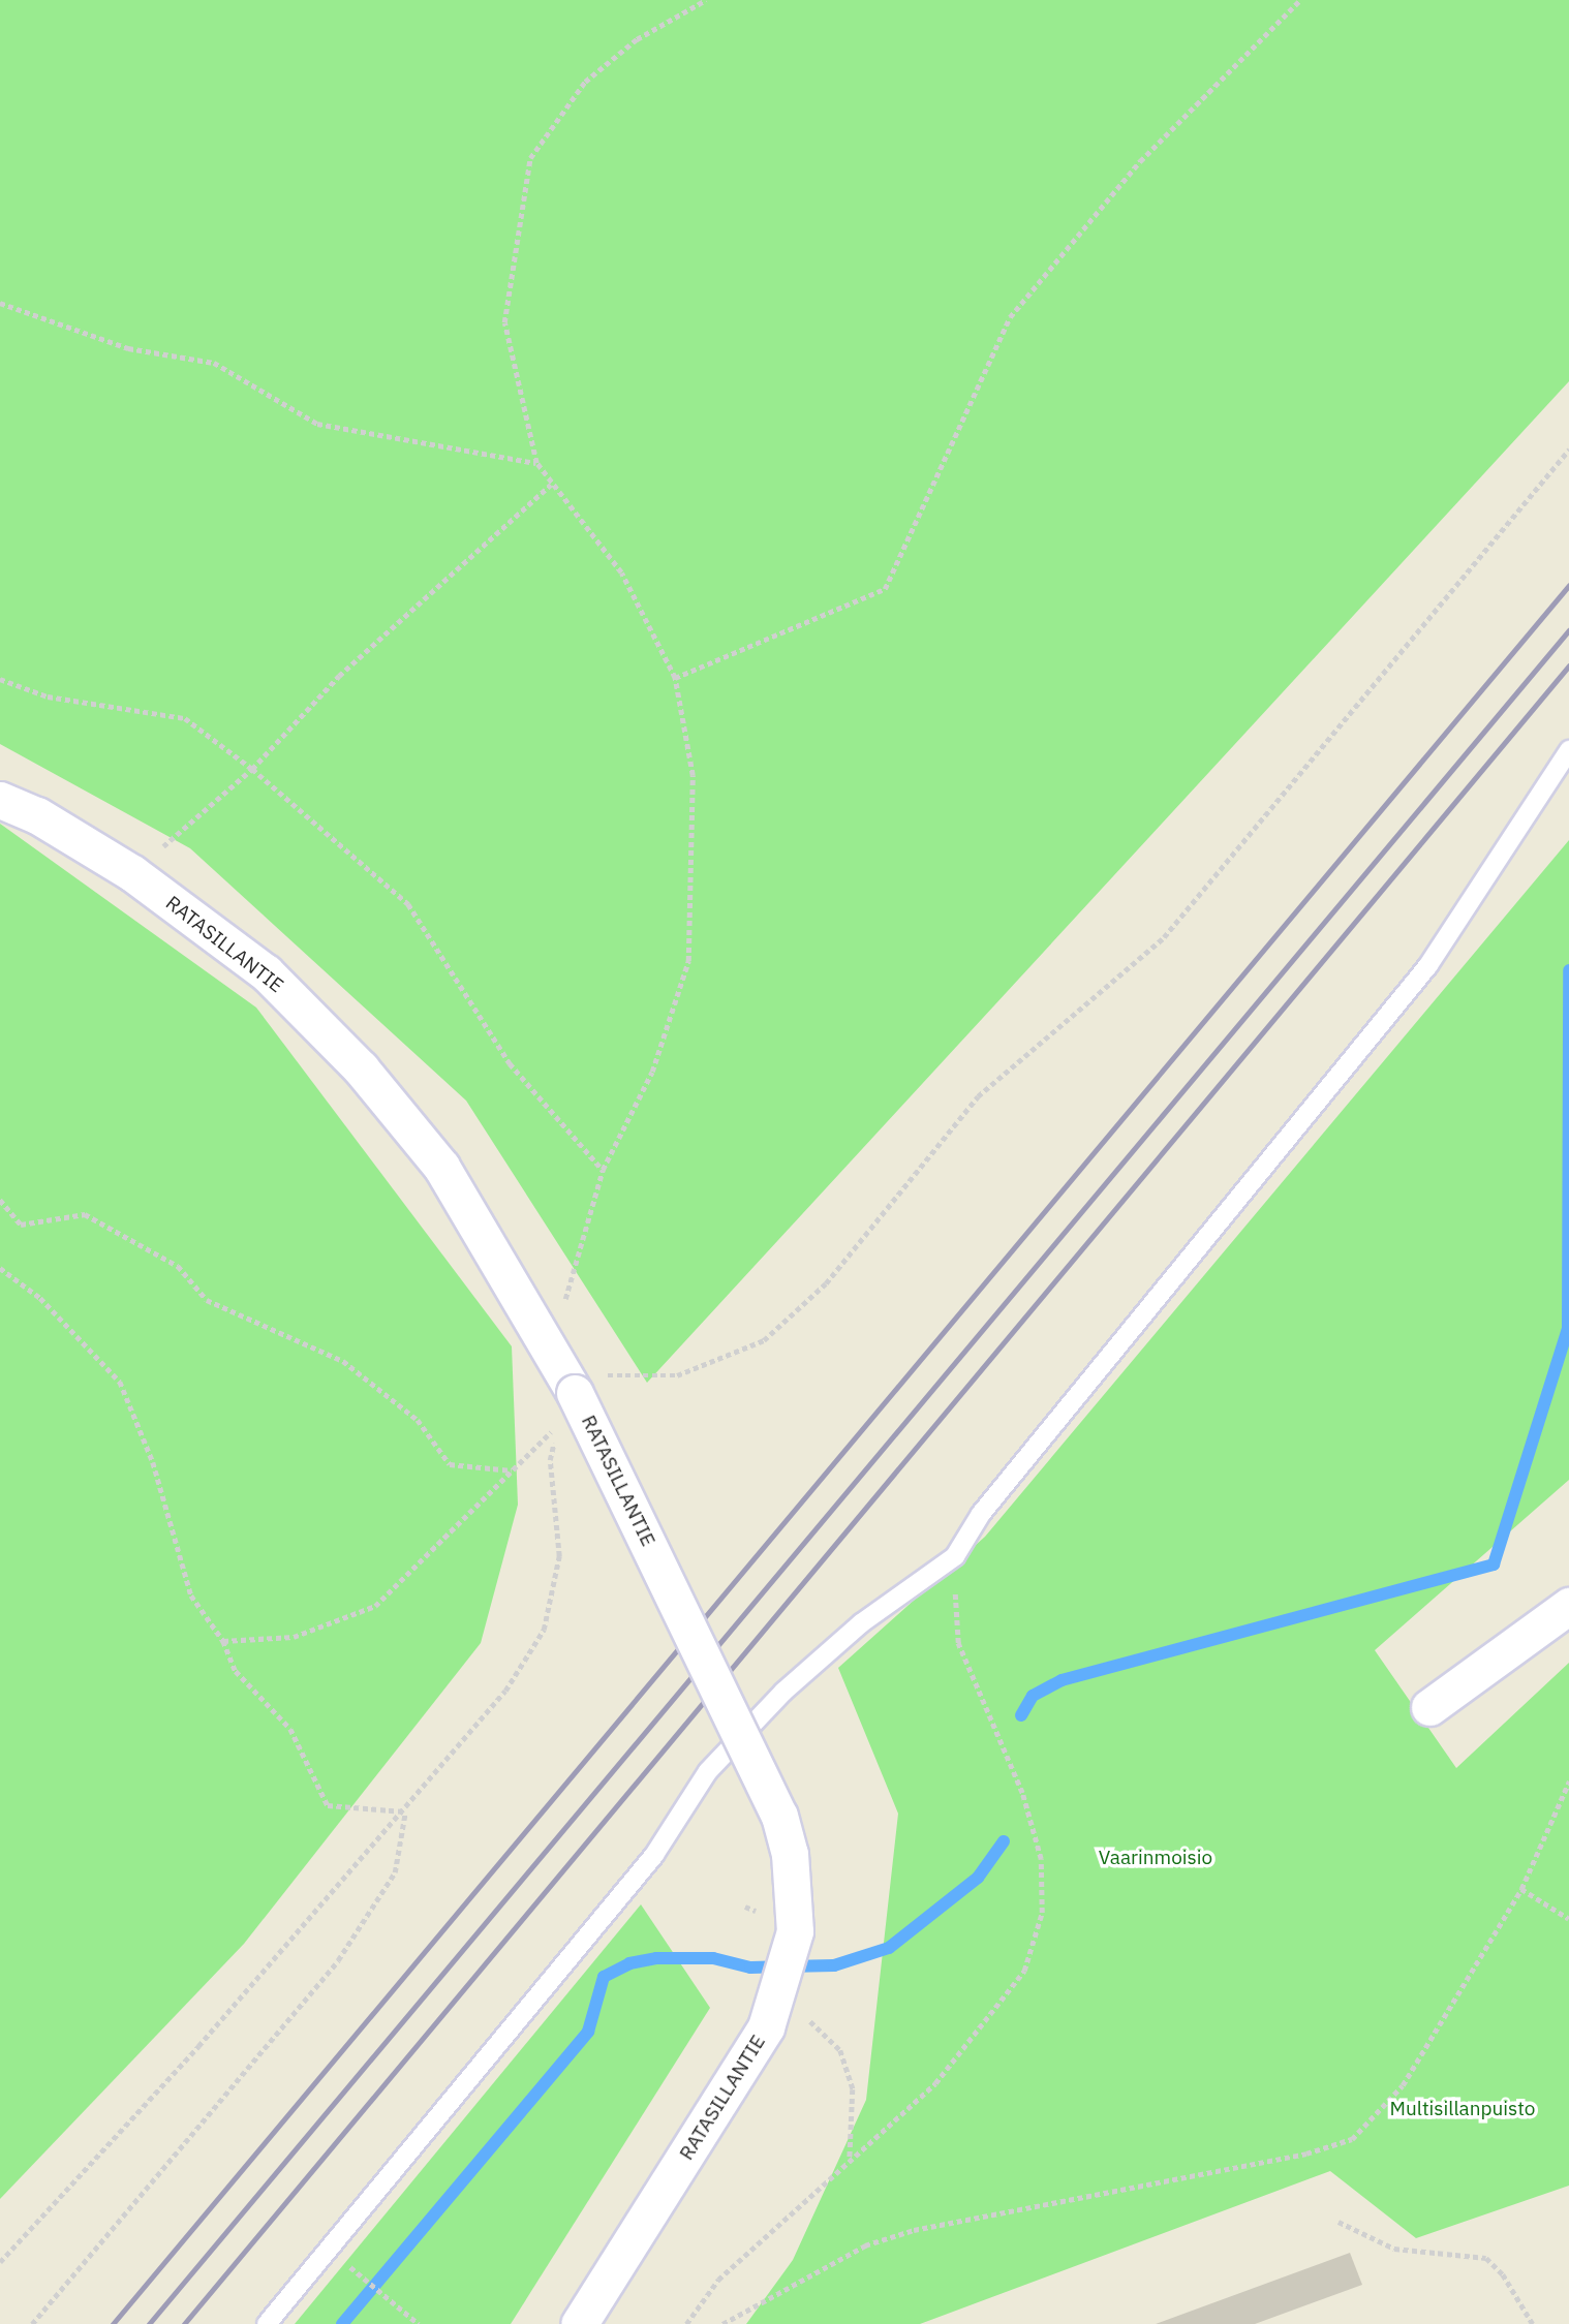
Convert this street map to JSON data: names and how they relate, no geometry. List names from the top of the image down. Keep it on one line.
{"streets":{"street":["RATASILLANTIE"]},"parks":["Vaarinmoisio","Multisillanpuisto"]}
